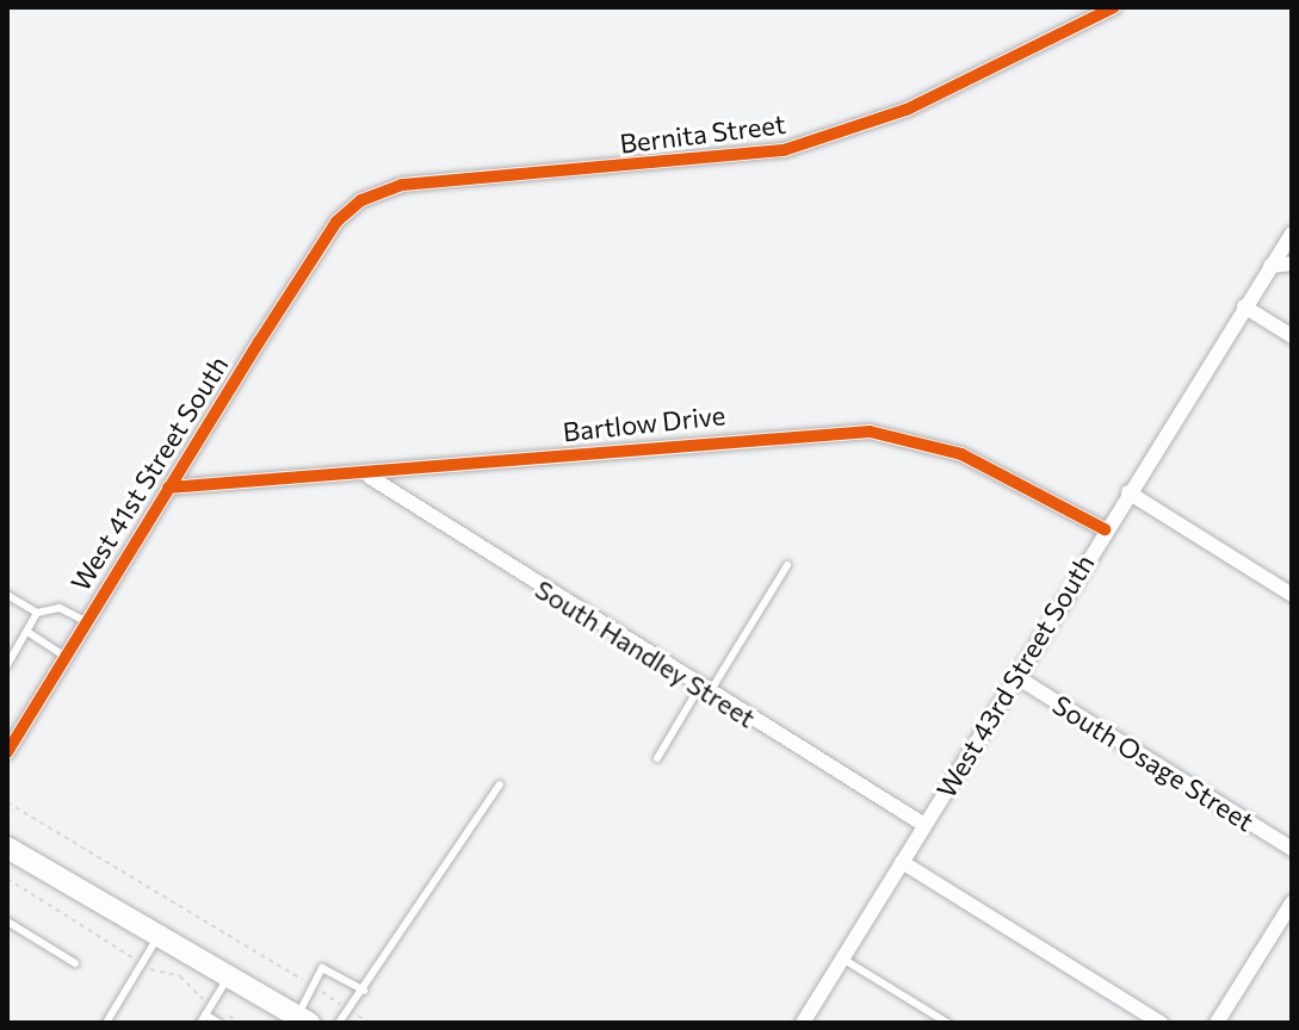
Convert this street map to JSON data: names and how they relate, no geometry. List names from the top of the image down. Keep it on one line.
{"streets":{"street":["Bernita Street","Bartlow Drive","West 41st Street South","South Handley Street","West 43rd Street South","South Osage Street"]},"crossings":[["Bernita Street","West 41st Street South"],["Bartlow Drive","West 41st Street South"],["Bartlow Drive","South Handley Street"],["Bartlow Drive","West 43rd Street South"],["South Handley Street","West 43rd Street South"],["West 43rd Street South","South Osage Street"]]}
